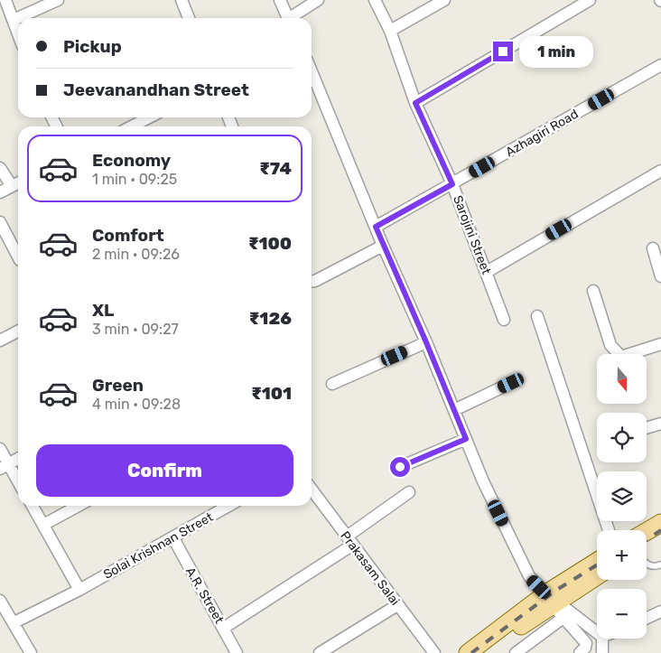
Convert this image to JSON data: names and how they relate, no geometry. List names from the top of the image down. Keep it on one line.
{"streets":{"street":["Azhagiri Road","Sarojini Street","Solai Krishnan Street","Prakasam Salai","A.R. Street"]},"crossings":[["Azhagiri Road","Sarojini Street"],["Solai Krishnan Street","A.R. Street"]],"north":"bottom","page":{"banner":["Pickup","Jeevanandhan Street"],"bubble":"1 min","list":[{"name":"Economy","note":"1 min · 09:25","value":"₹74"},{"name":"Comfort","note":"2 min · 09:26","value":"₹100"},{"name":"XL","note":"3 min · 09:27","value":"₹126"},{"name":"Green","note":"4 min · 09:28","value":"₹101"}],"map_buttons":["+","−"],"buttons":"Confirm"}}
